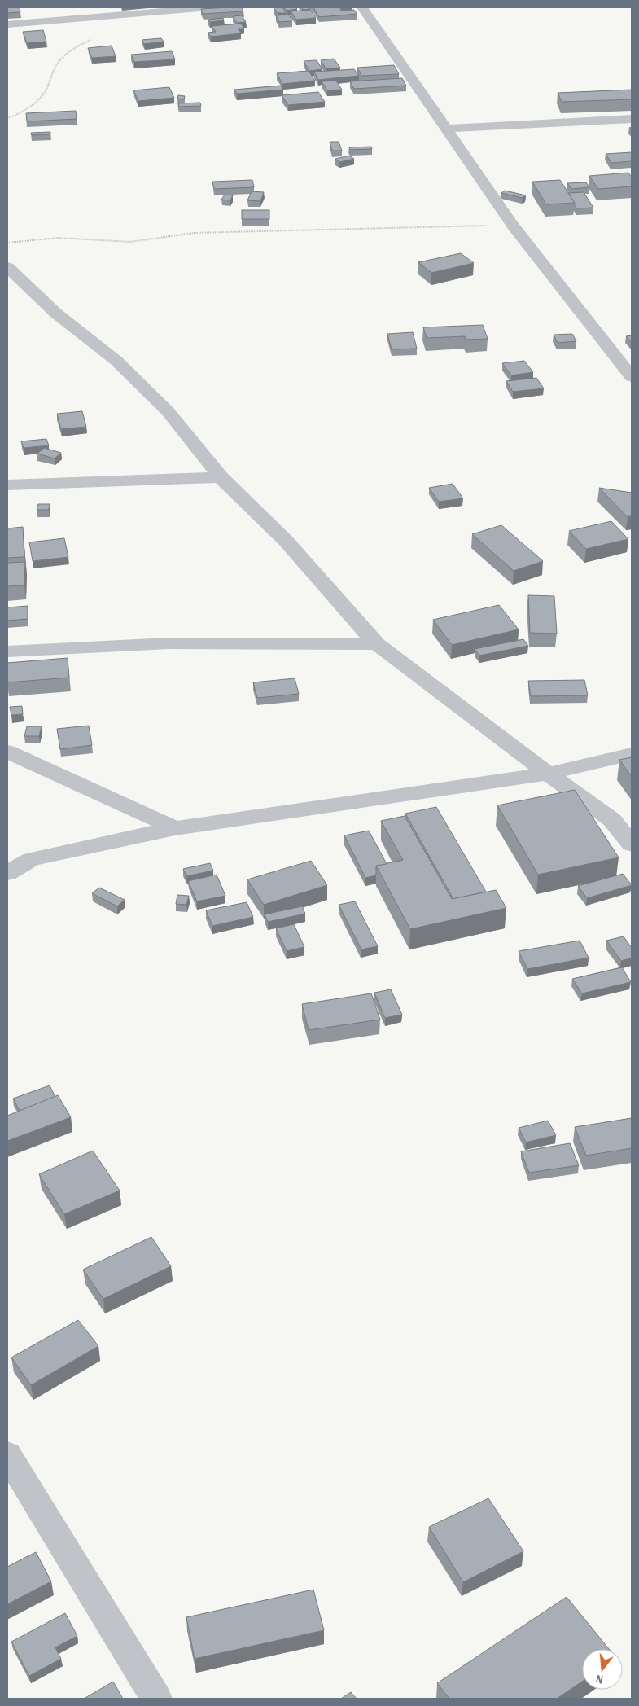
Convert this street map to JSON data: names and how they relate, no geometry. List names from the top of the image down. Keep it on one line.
{"north":"bottom"}
